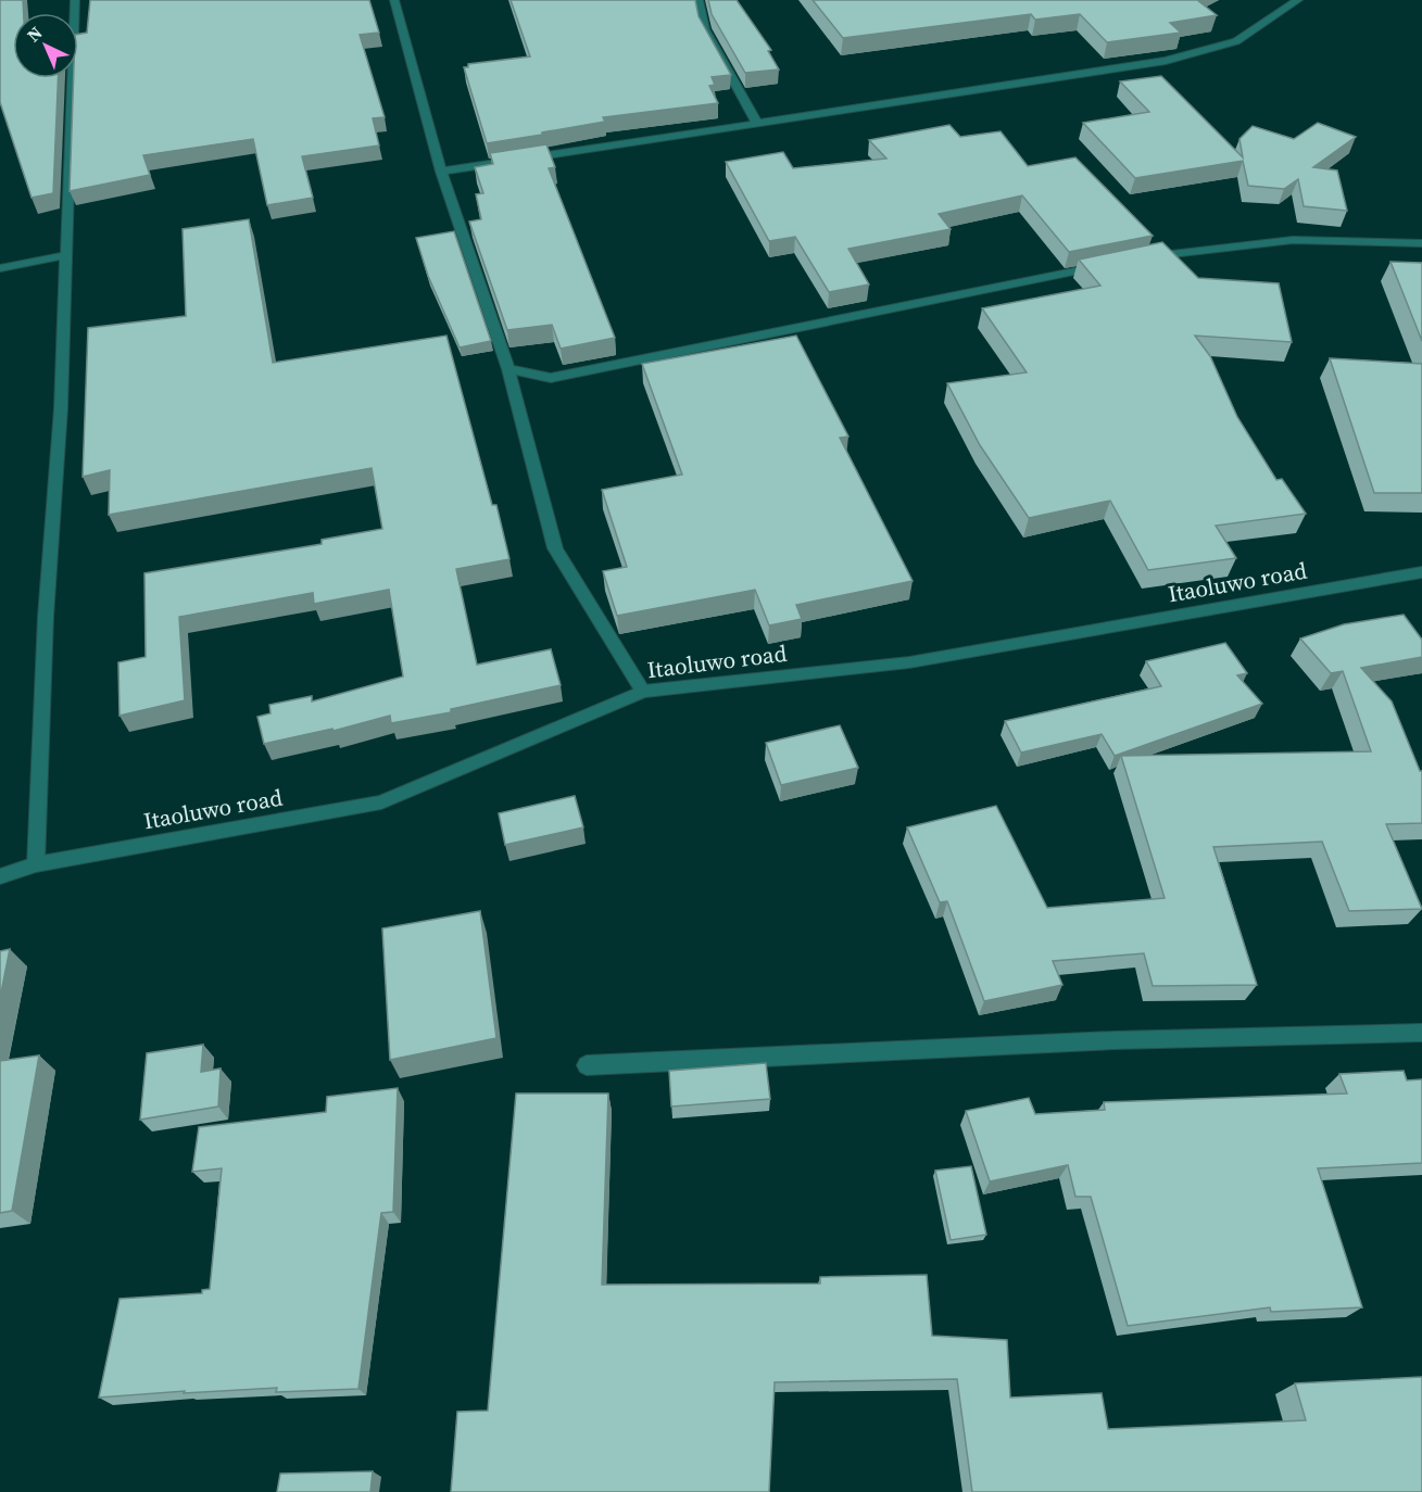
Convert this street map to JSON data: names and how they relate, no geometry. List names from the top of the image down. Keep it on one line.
{"streets":{"street":["Itaoluwo road"]},"north":"top left"}
